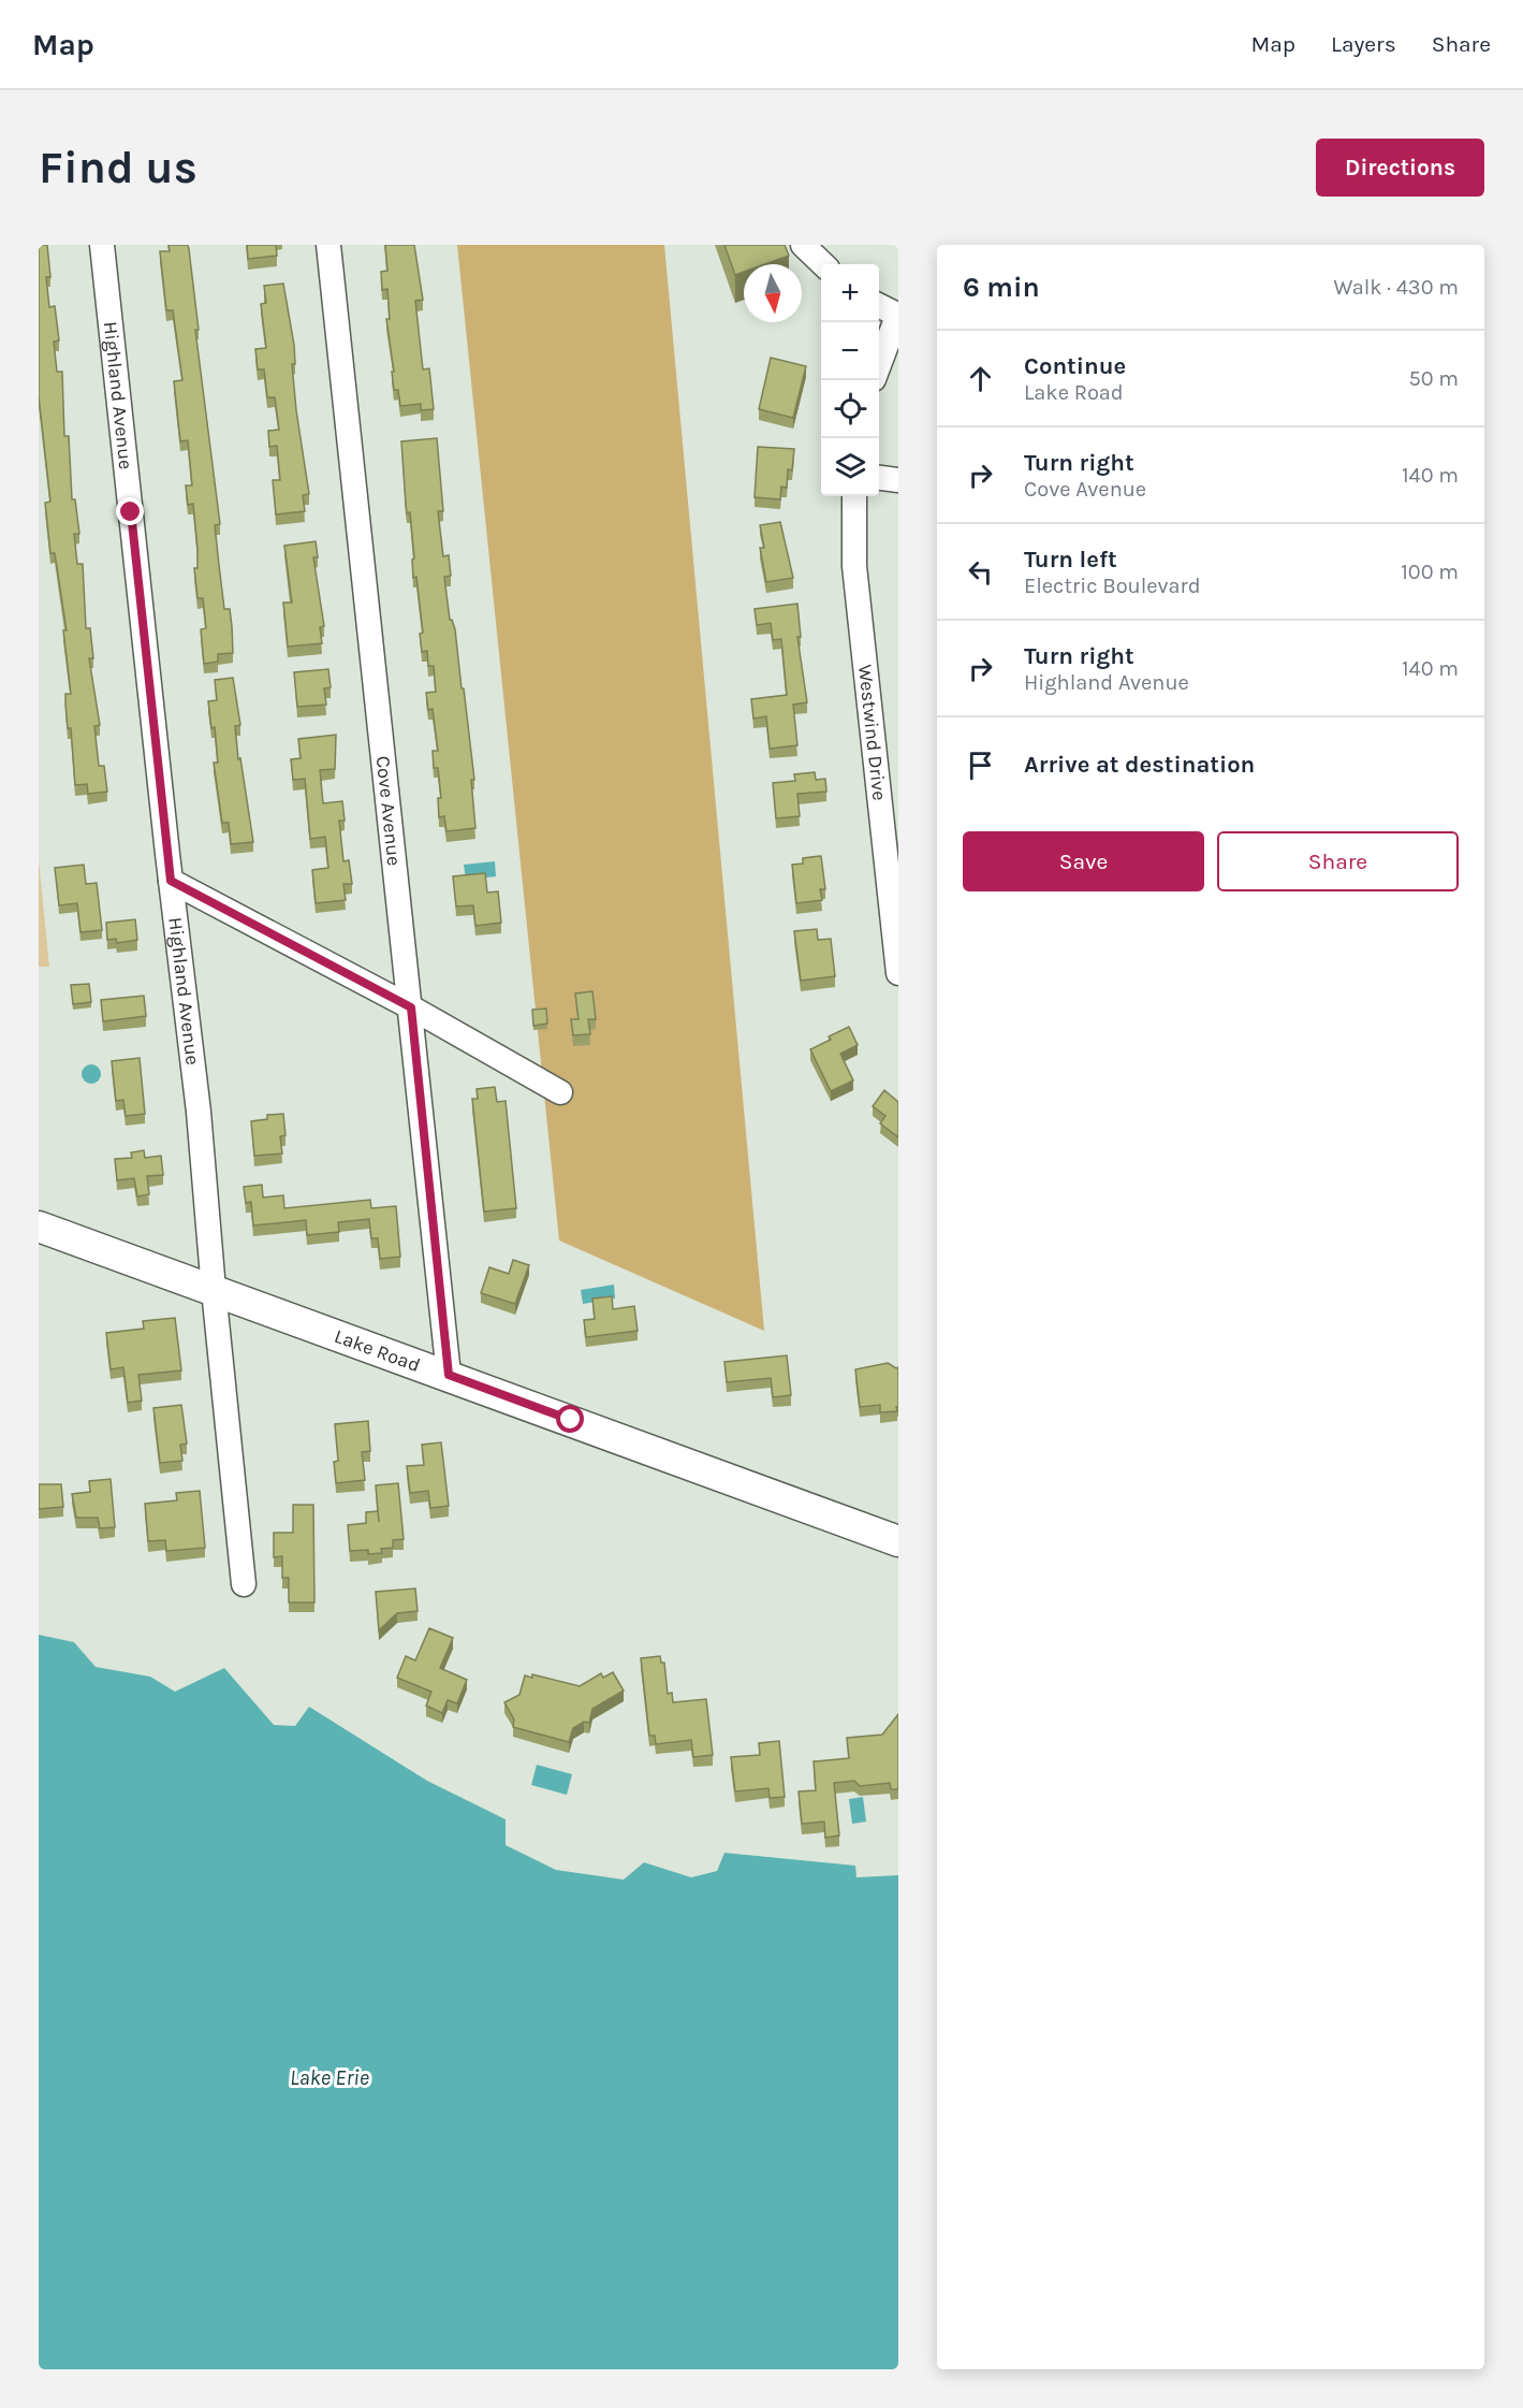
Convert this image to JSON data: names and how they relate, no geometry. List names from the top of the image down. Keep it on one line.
{"streets":{"main road":["Lake Road"],"street":["Highland Avenue","Westwind Drive","Cove Avenue"]},"crossings":[["Highland Avenue","Lake Road"],["Cove Avenue","Lake Road"]],"water":["Lake Erie"],"north":"bottom","page":{"header":"Map","nav":["Map","Layers","Share"],"buttons":["Directions",["Save","Share"]],"title":"Find us","heading":["6 min","Walk · 430 m"],"map_buttons":["+","−"],"list":[["Continue","Lake Road","50 m"],["Turn right","Cove Avenue","140 m"],["Turn left","Electric Boulevard","100 m"],["Turn right","Highland Avenue","140 m"],"Arrive at destination"]}}
